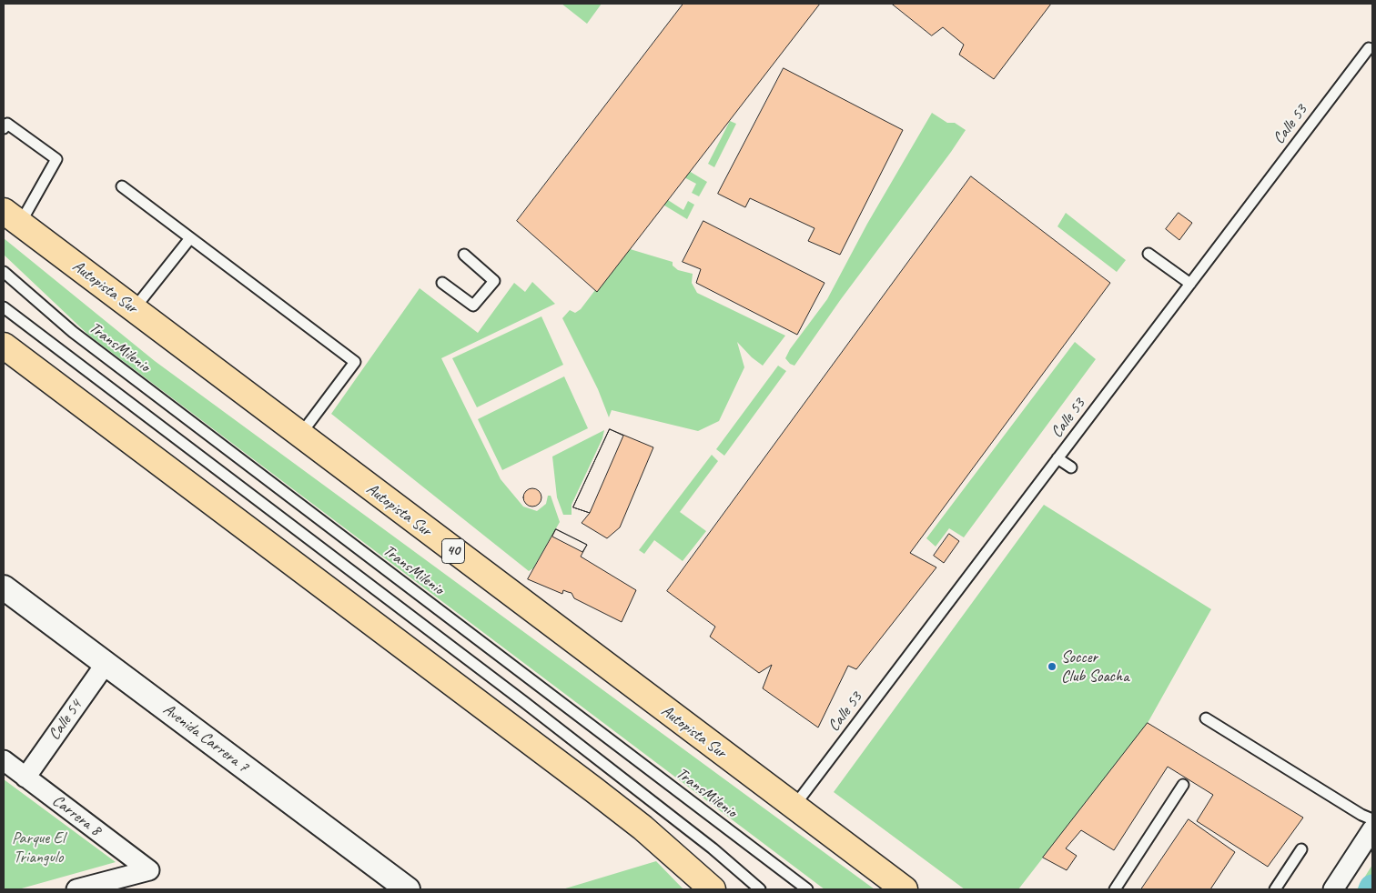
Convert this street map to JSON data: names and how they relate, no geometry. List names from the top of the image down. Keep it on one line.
{"streets":{"highway":["Autopista Sur","40"],"street":["Calle 54","Avenida Carrera 7","Carrera 8"],"lane":["Calle 53","TransMilenio"]},"crossings":[["Calle 53","Autopista Sur"],["Calle 54","Avenida Carrera 7"],["Calle 54","Carrera 8"]],"parks":["Parque El Triangulo"],"places":["Soccer Club Soacha"]}
